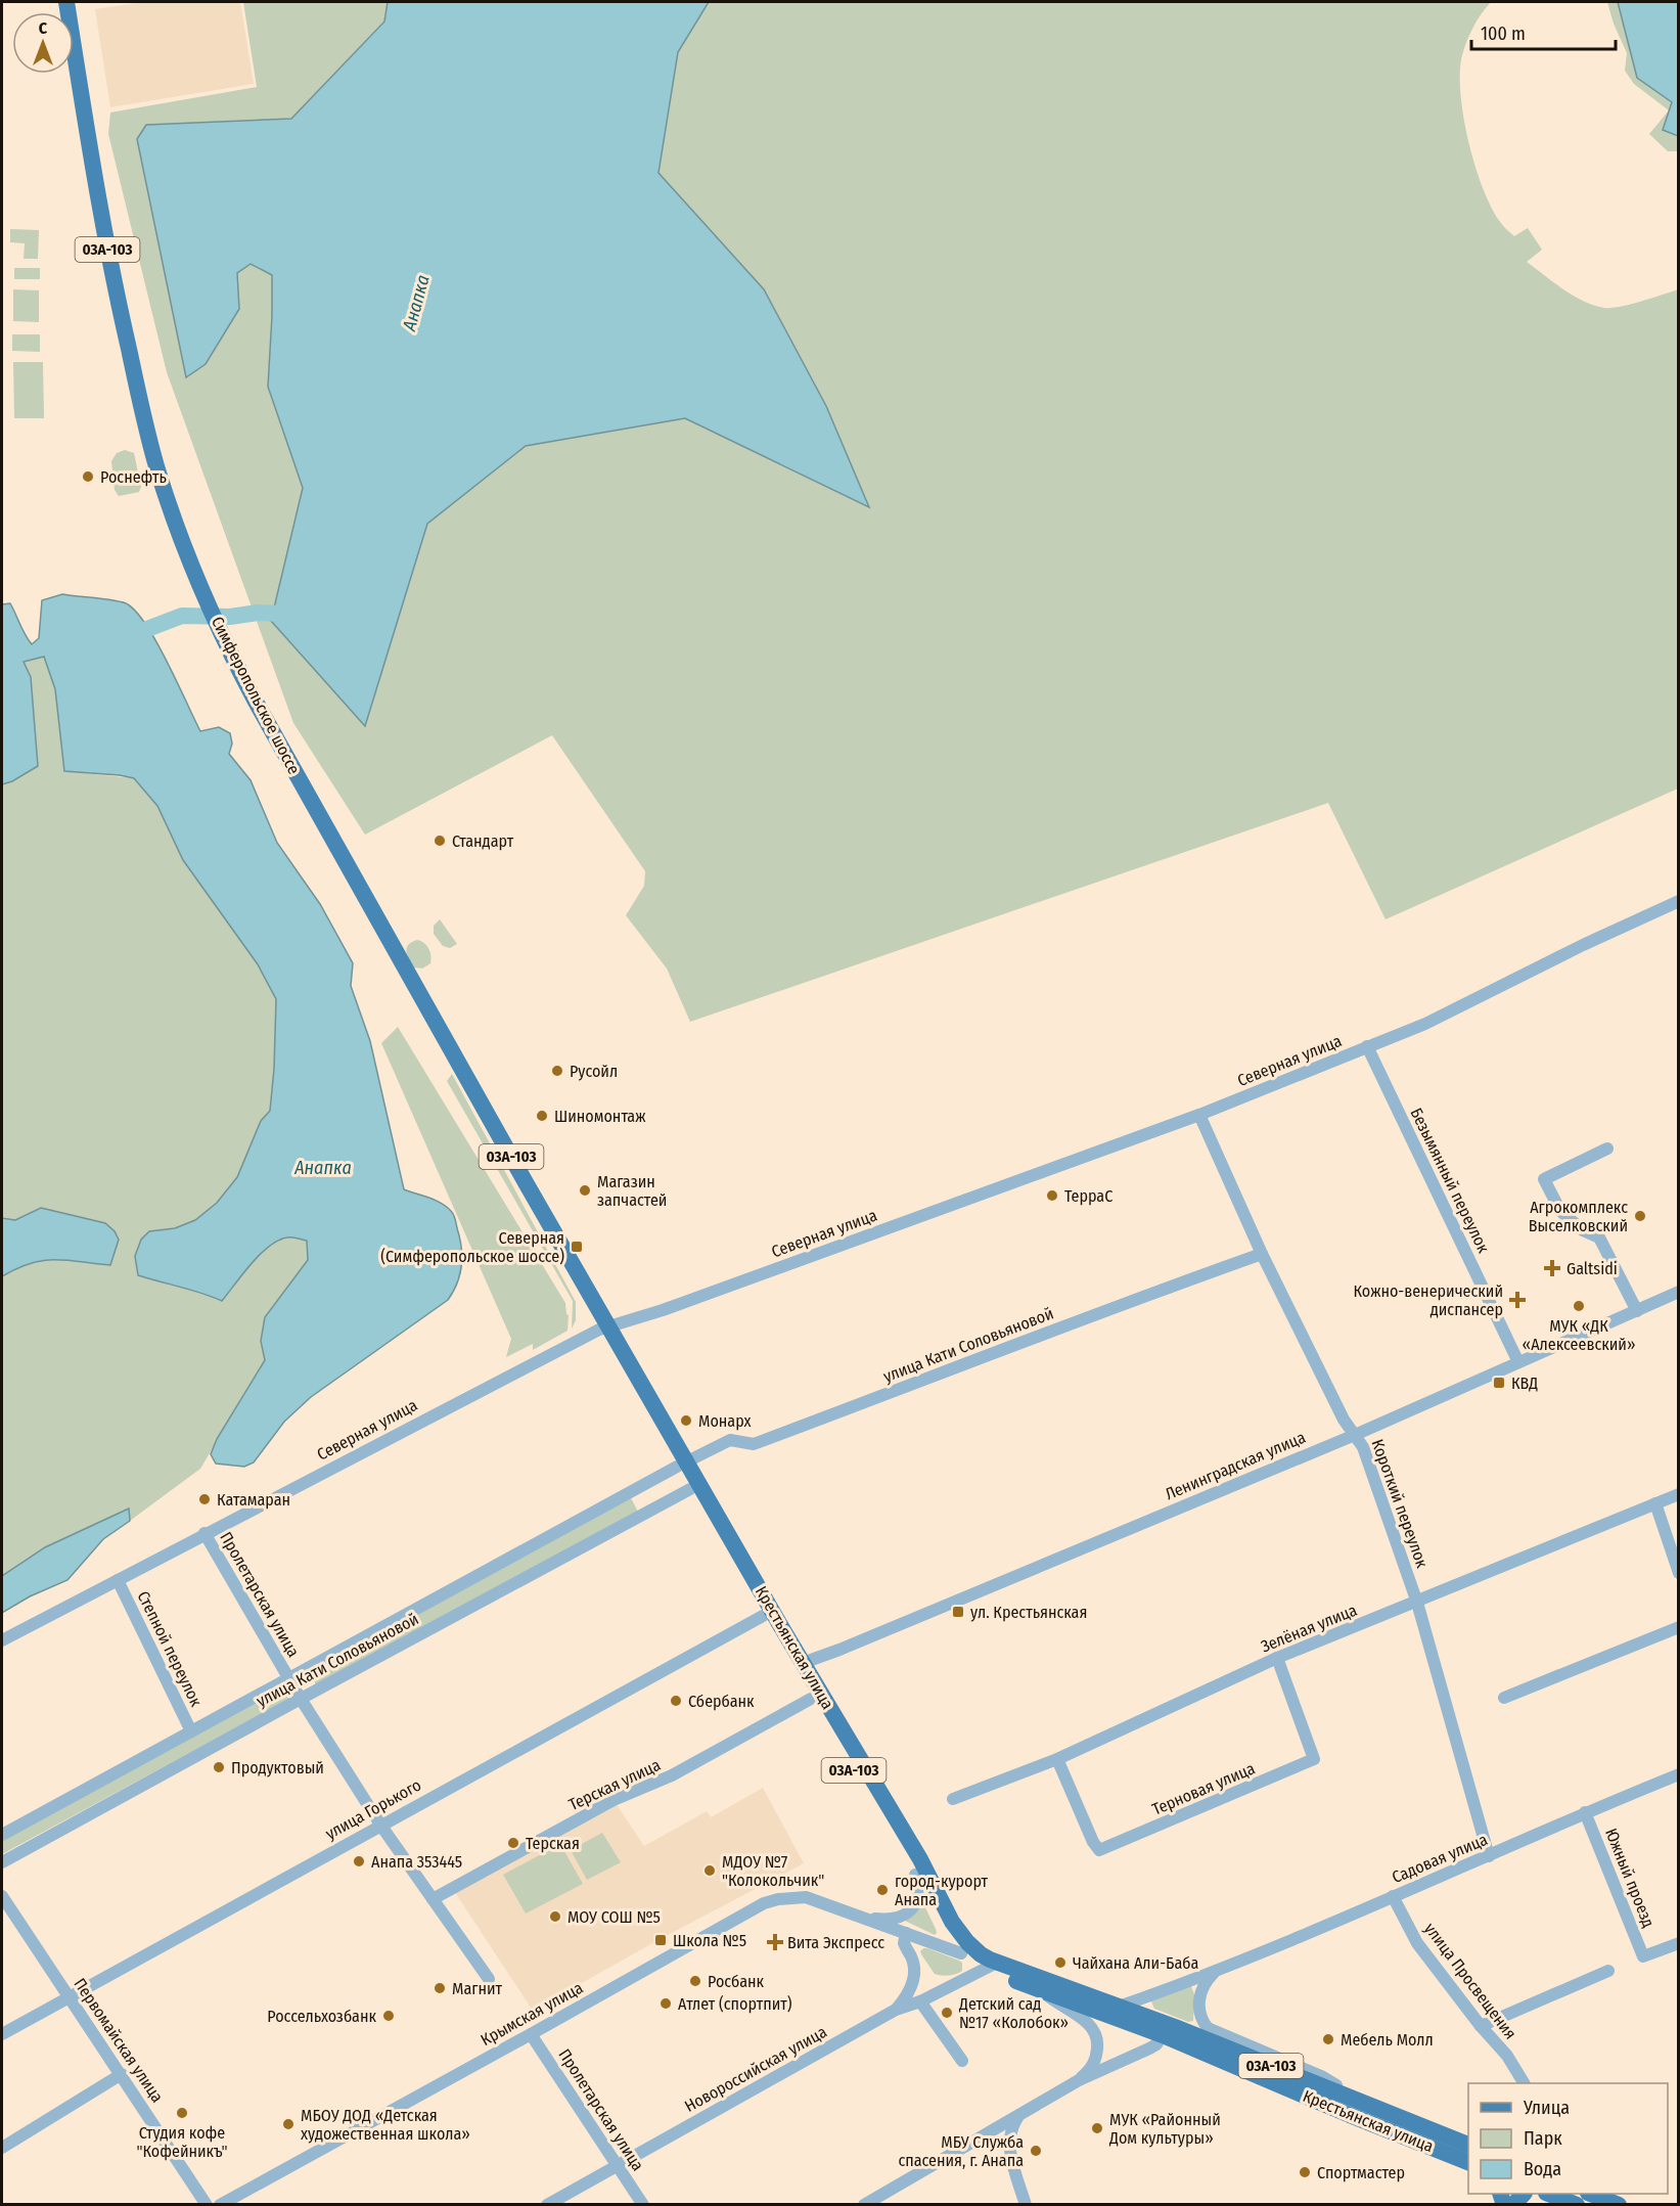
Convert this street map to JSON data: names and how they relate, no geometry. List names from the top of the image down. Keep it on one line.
{"streets":{"main road":["03А-103","Симферопольское шоссе","Крестьянская улица"],"street":["Северная улица","Безымянный переулок","улица Кати Соловьяновой","Ленинградская улица","Короткий переулок","Пролетарская улица","Зелёная улица","Степной переулок","Терская улица","Терновая улица","улица Горького","Садовая улица","Южный проезд","улица Просвещения","Крымская улица","Первомайская улица","Новороссийская улица"]},"crossings":[["Симферопольское шоссе","Северная улица"],["Симферопольское шоссе","Крестьянская улица"],["Северная улица","Безымянный переулок"],["Северная улица","Короткий переулок"],["Северная улица","Пролетарская улица"],["Северная улица","Крестьянская улица"],["Северная улица","Степной переулок"],["Безымянный переулок","Ленинградская улица"],["улица Кати Соловьяновой","Короткий переулок"],["улица Кати Соловьяновой","Пролетарская улица"],["улица Кати Соловьяновой","Крестьянская улица"],["улица Кати Соловьяновой","Степной переулок"],["Ленинградская улица","Короткий переулок"],["Ленинградская улица","Крестьянская улица"],["Короткий переулок","Зелёная улица"],["Короткий переулок","Садовая улица"],["Пролетарская улица","Терская улица"],["Пролетарская улица","улица Горького"],["Пролетарская улица","Крымская улица"],["Пролетарская улица","Новороссийская улица"],["Зелёная улица","Терновая улица"],["Крестьянская улица","Терская улица"],["Крестьянская улица","улица Горького"],["Крестьянская улица","Садовая улица"],["Крестьянская улица","Крымская улица"],["Крестьянская улица","Новороссийская улица"],["улица Горького","Первомайская улица"],["Садовая улица","Южный проезд"],["Садовая улица","улица Просвещения"]],"water":["Анапка"],"places":{"other":["Роснефть","Стандарт","Русойл","Шиномонтаж","Магазин запчастей","ТерраС","Агрокомплекс Выселковский","МУК «ДК «Алексеевский»","Монарх","Катамаран","Сбербанк","Продуктовый","Терская","Анапа 353445","МДОУ №7 \"Колокольчик\"","город-курорт Анапа","МОУ СОШ №5","Чайхана Али-Баба","Росбанк","Магнит","Атлет (спортпит)","Детский сад №17 «Колобок»","Россельхозбанк","Мебель Молл","Студия кофе \"Кофейникъ\"","МБОУ ДОД «Детская художественная школа»","МУК «Районный Дом культуры»","МБУ Служба спасения, г. Анапа","Спортмастер"],"transit":["Северная (Симферопольское шоссе)","КВД","ул. Крестьянская","Школа №5"],"health":["Galtsidi","Кожно-венерический диспансер","Вита Экспресс"]},"legend":["Улица","Парк","Вода"],"scale_bar":"100 m","north":"top"}
